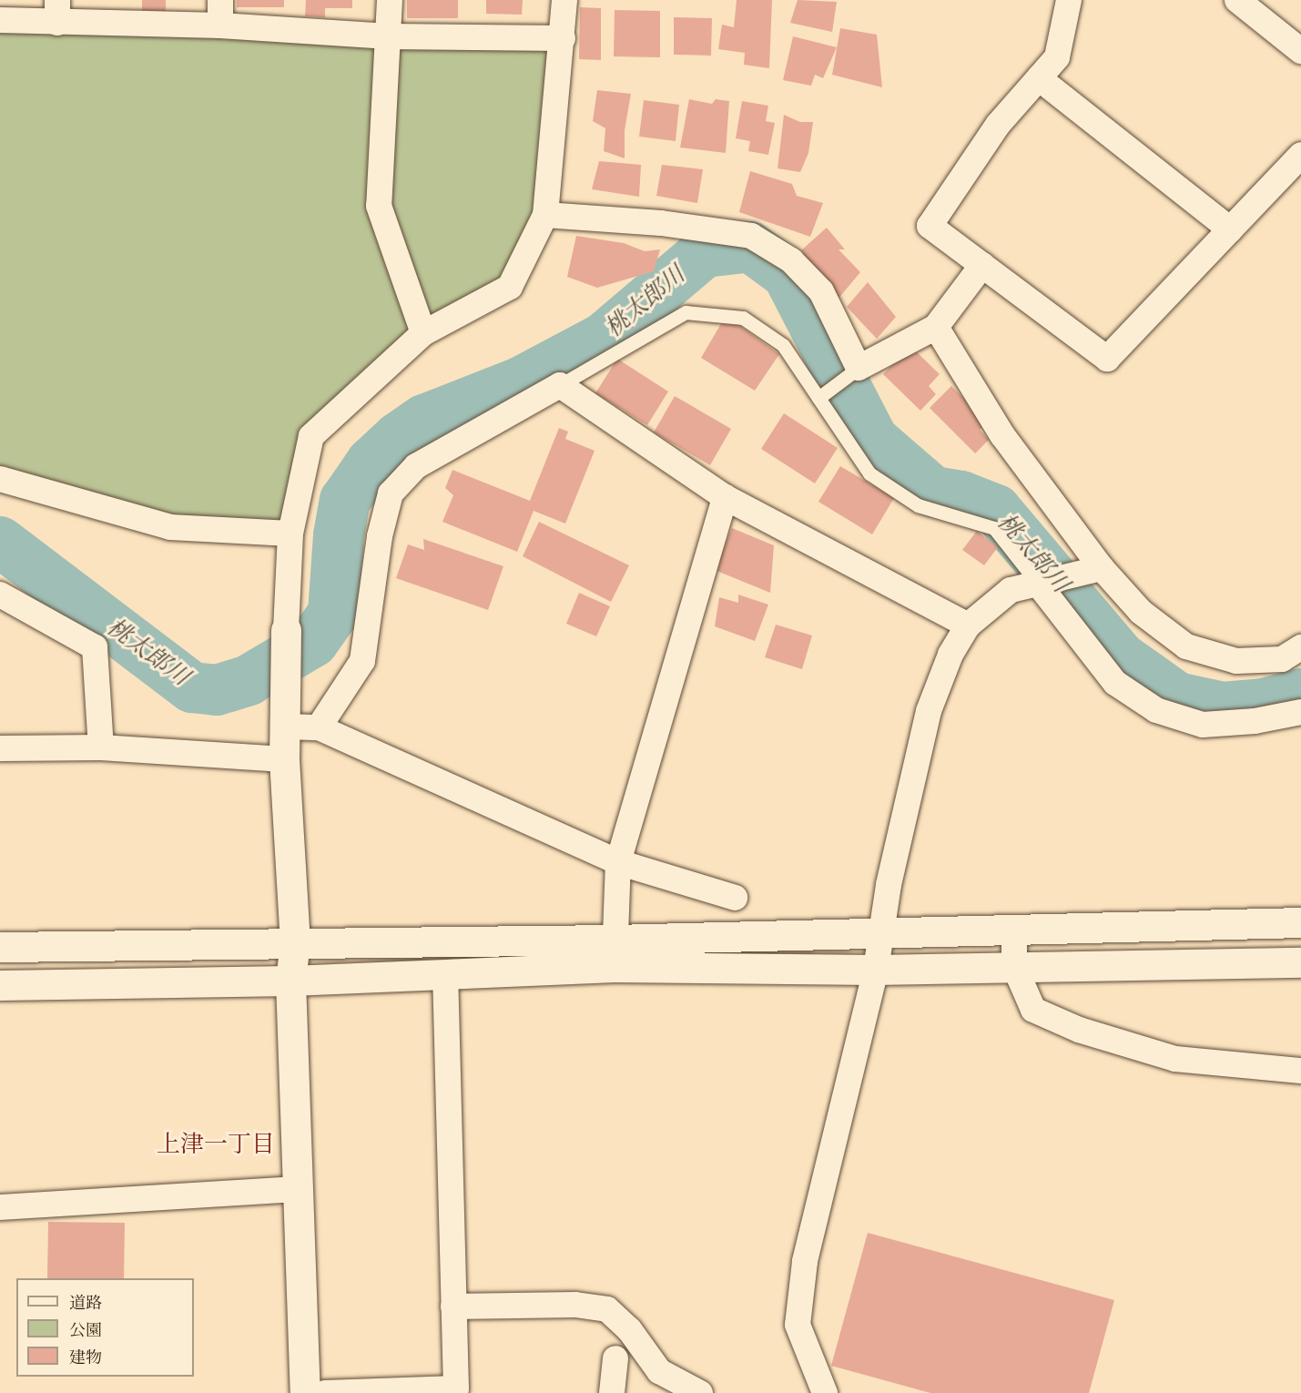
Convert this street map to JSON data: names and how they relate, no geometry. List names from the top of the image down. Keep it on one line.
{"districts":["上津一丁目"],"water":["桃太郎川"],"legend":["道路","公園","建物"]}
